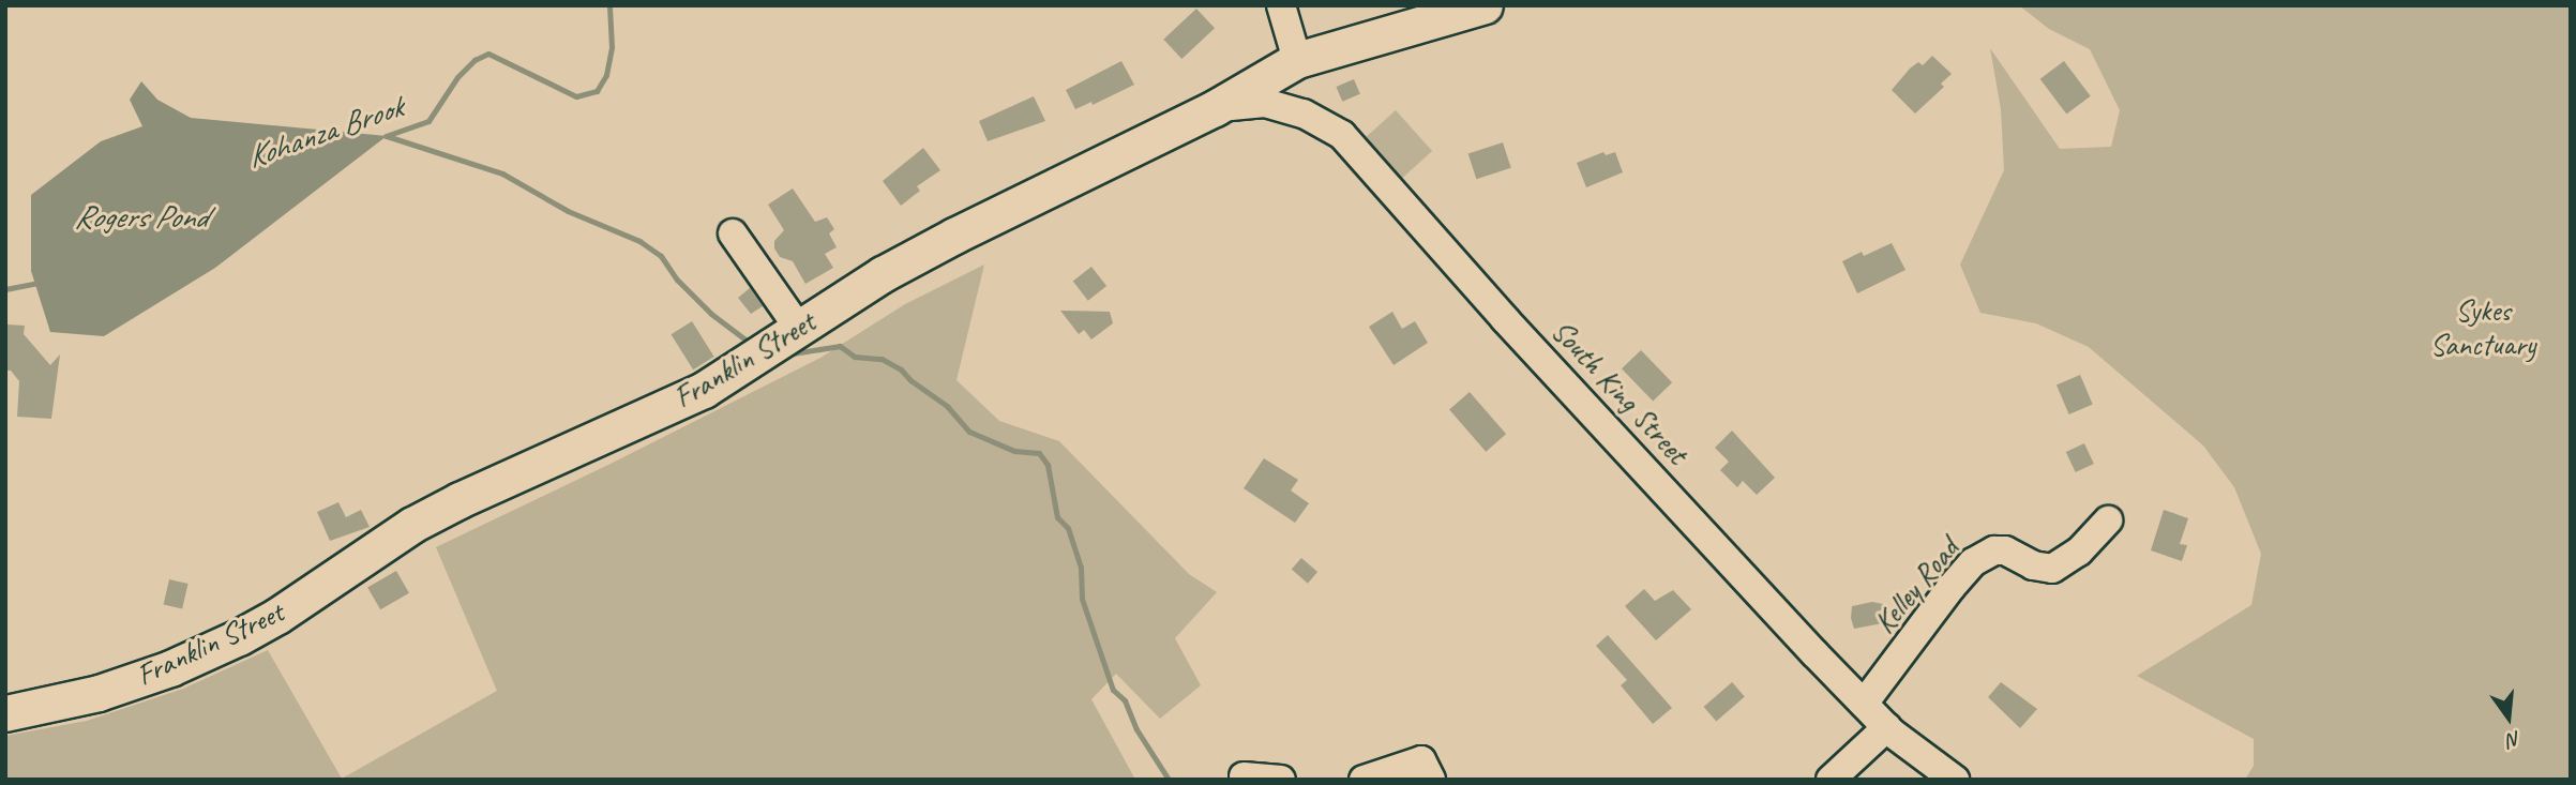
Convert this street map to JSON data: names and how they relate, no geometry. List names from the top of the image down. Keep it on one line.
{"streets":{"main road":["Franklin Street"],"street":["South King Street","Kelley Road"]},"crossings":[["Franklin Street","South King Street"],["South King Street","Kelley Road"]],"water":["Kohanza Brook","Rogers Pond"],"parks":["Sykes Sanctuary"],"north":"bottom"}
